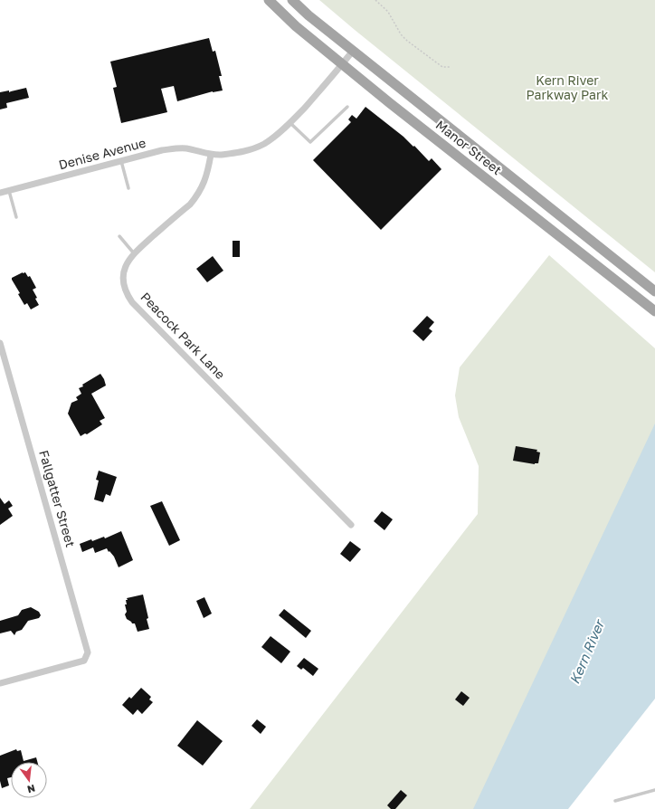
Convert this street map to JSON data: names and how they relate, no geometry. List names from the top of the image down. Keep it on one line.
{"streets":{"main road":["Manor Street"],"street":["Denise Avenue","Peacock Park Lane","Fallgatter Street"]},"crossings":[["Denise Avenue","Peacock Park Lane"]],"water":["Kern River"],"parks":["Kern River Parkway Park"],"north":"bottom"}
